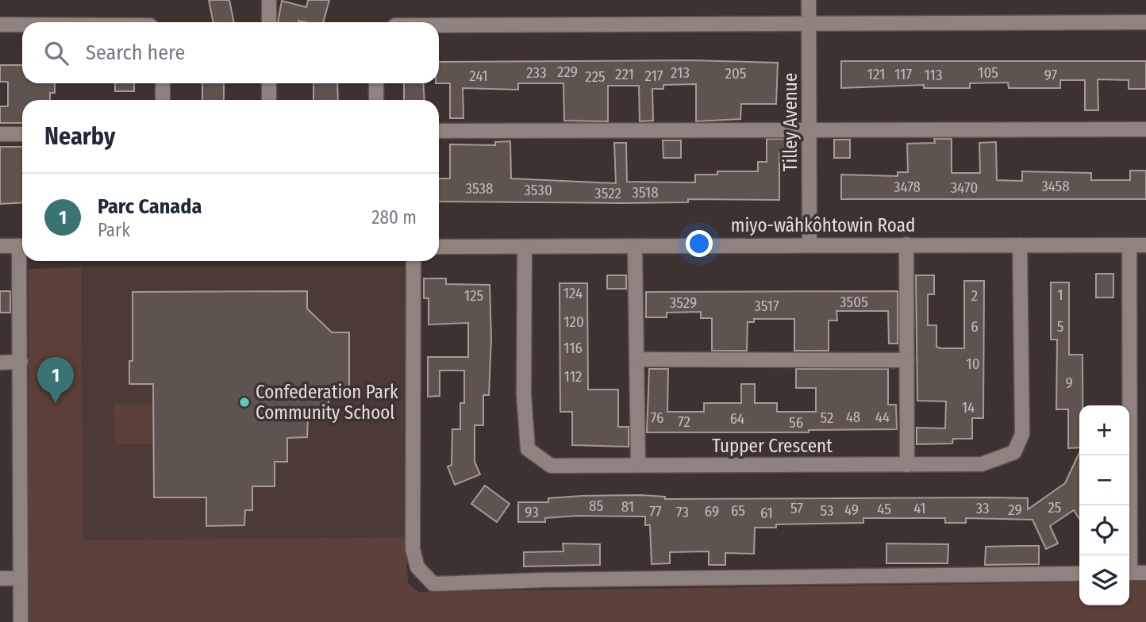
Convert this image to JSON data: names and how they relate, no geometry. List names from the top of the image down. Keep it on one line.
{"streets":{"street":["Tilley Avenue","miyo-wâhkôhtowin Road","Tupper Crescent"]},"crossings":[["Tilley Avenue","miyo-wâhkôhtowin Road"],["miyo-wâhkôhtowin Road","Tupper Crescent"]],"places":["Confederation Park Community School"],"house_numbers":["229","233","213","105","205","221","121","117","113","97","241","217","225","3458","3478","3470","3538","3530","3518","3522","124","1","125","2","3505","3529","3517","120","6","5","116","10","112","9","14","48","44","76","52","64","72","56","85","81","25","57","41","33","45","49","29","65","53","77","69","93","73","61"],"page":{"search":"Search here","heading":"Nearby","list":[{"mark":"1","name":"Parc Canada","note":"Park","value":"280 m"}],"pins":"1","map_buttons":["+","−"]}}
